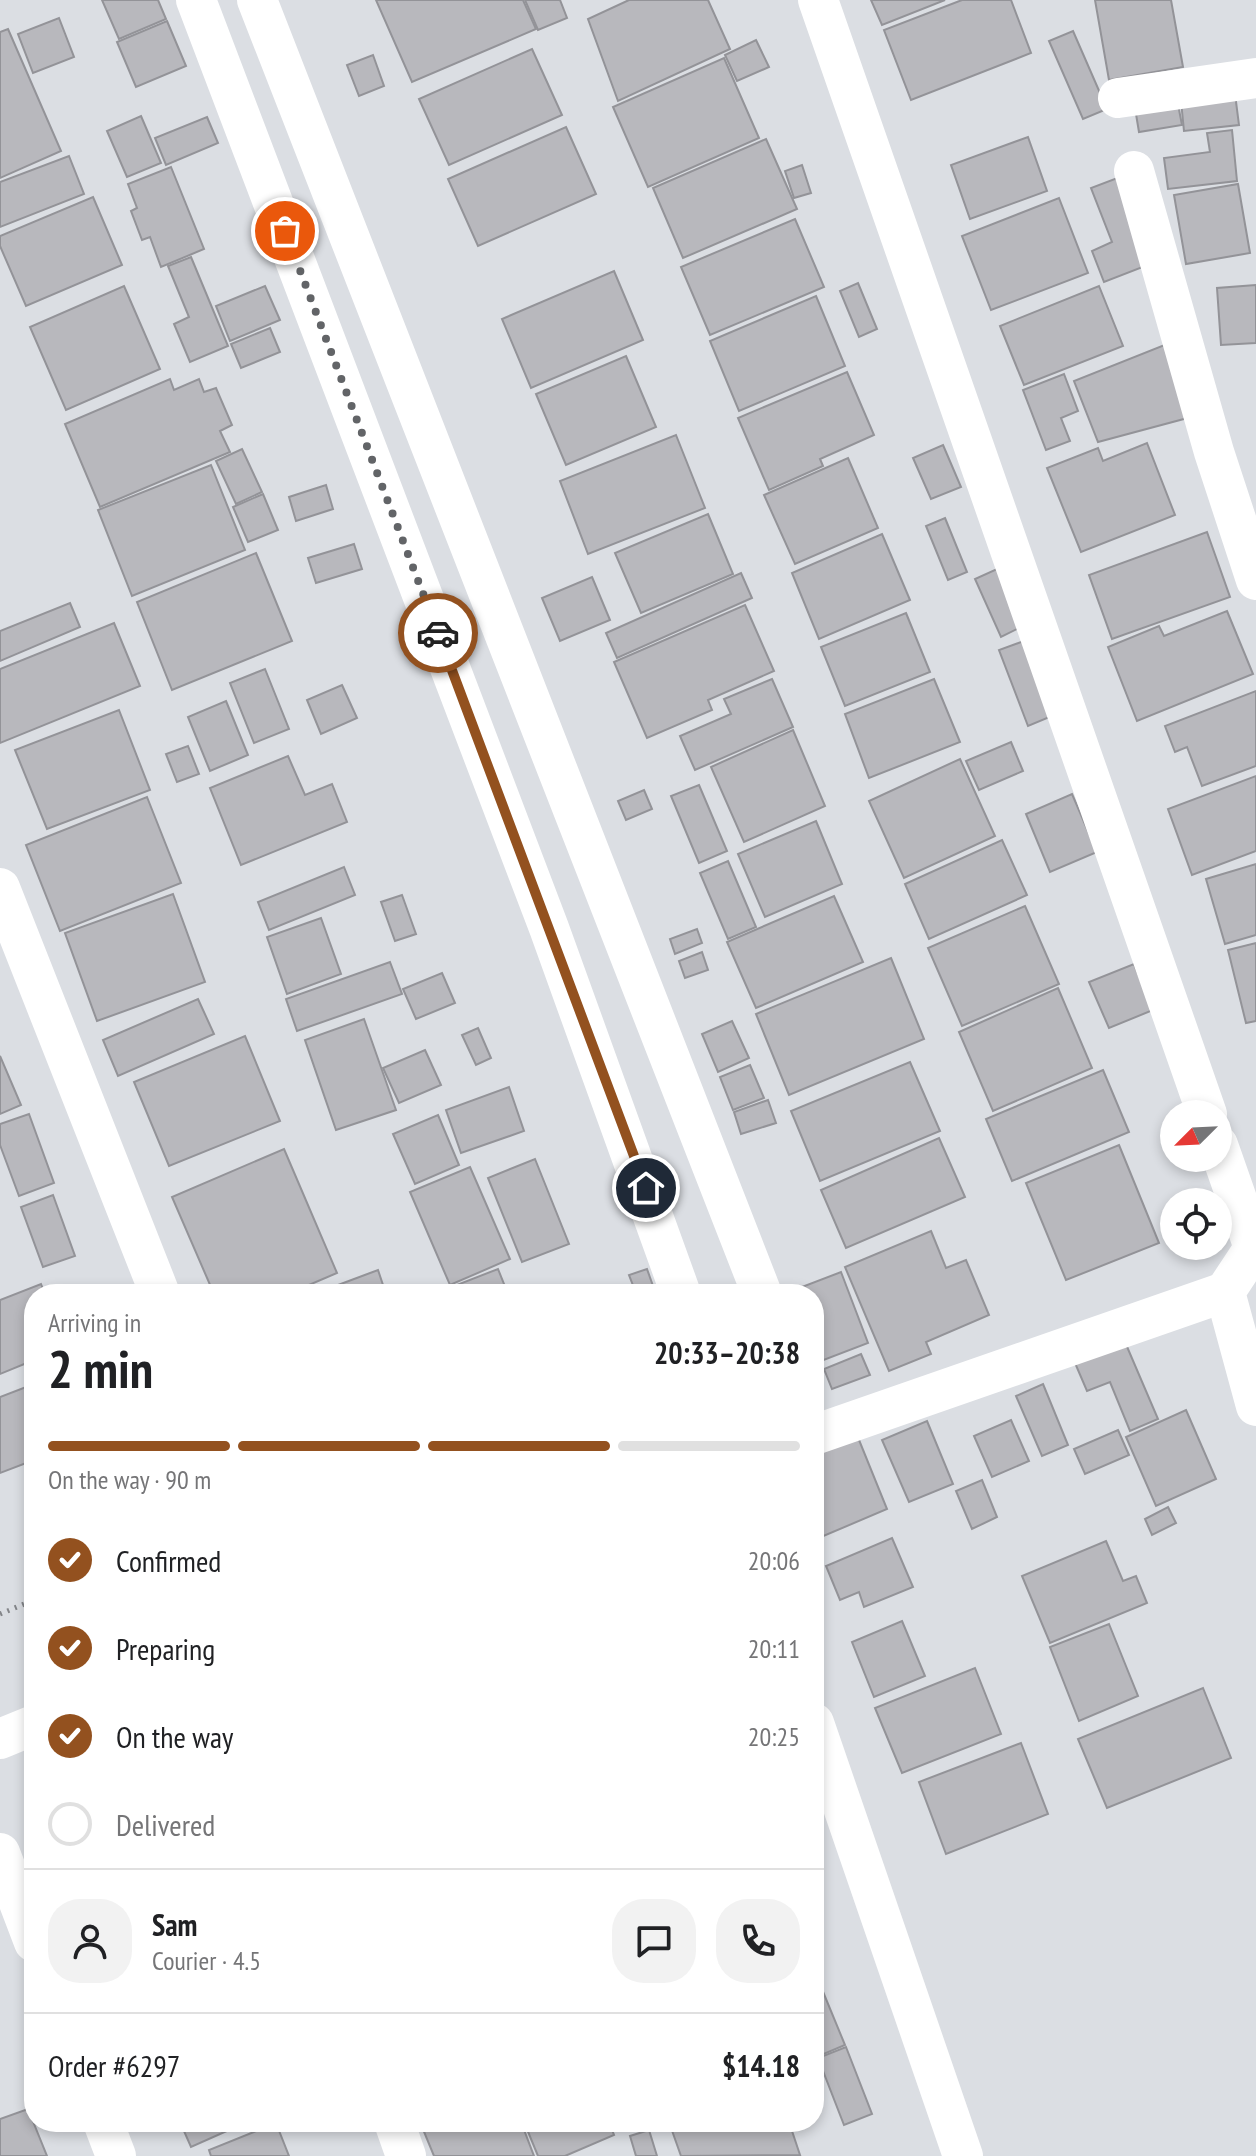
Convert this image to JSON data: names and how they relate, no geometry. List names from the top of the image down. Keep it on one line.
{"north":"bottom left","page":{"heading":["2 min","Arriving in","20:33–20:38"],"panel":["Sam","Courier · 4.5","Order #6297","$14.18"],"bar":"On the way · 90 m","list":[["Confirmed","20:06"],["Preparing","20:11"],["On the way","20:25"],"Delivered"]}}
